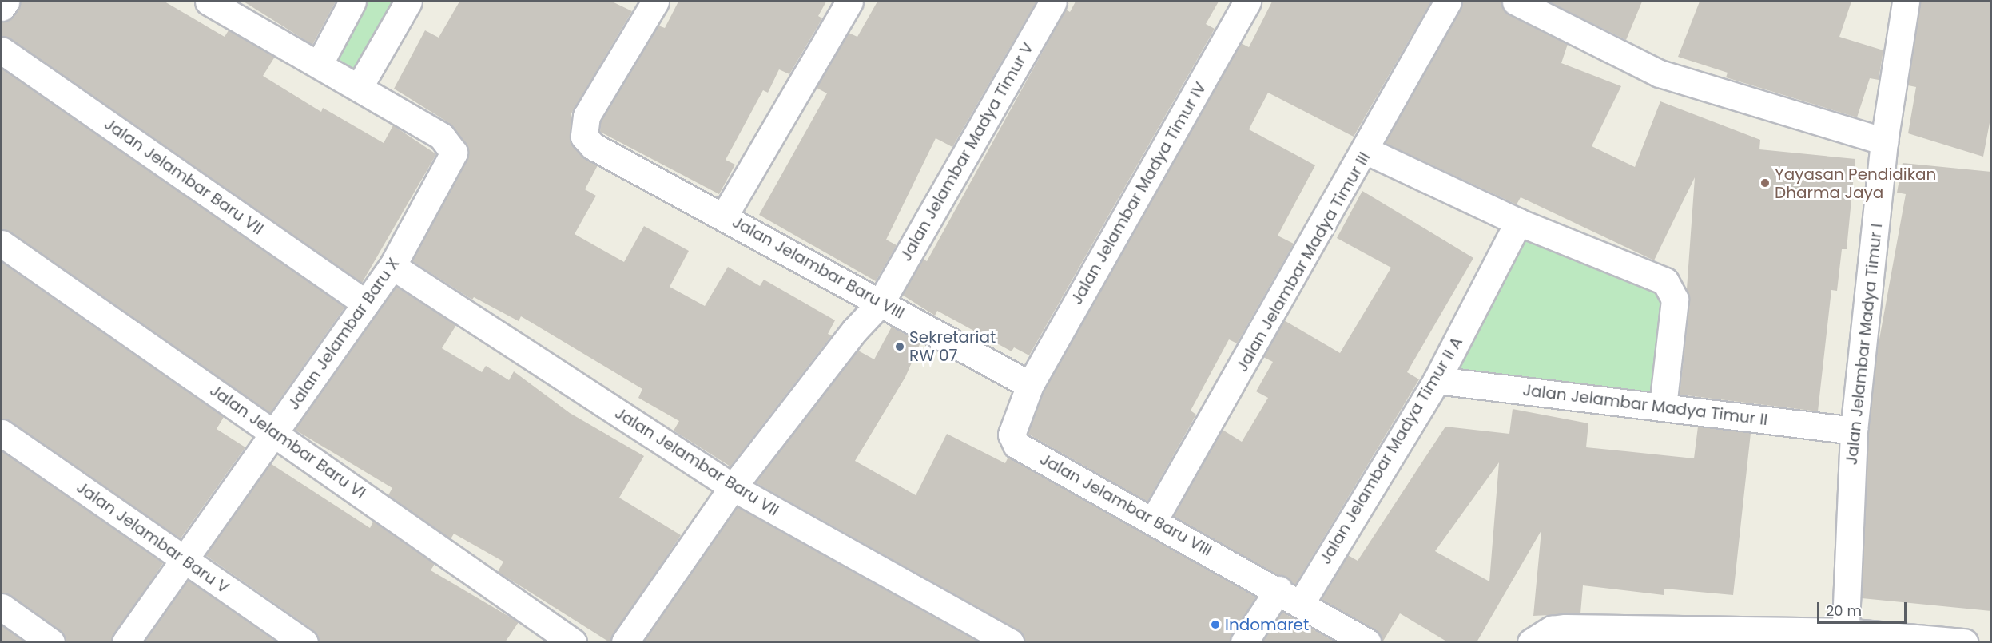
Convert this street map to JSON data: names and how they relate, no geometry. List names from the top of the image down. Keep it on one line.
{"streets":{"street":["Jalan Jelambar Madya Timur V","Jalan Jelambar Baru VII","Jalan Jelambar Madya Timur IV","Jalan Jelambar Madya Timur III","Jalan Jelambar Baru VIII","Jalan Jelambar Baru X","Jalan Jelambar Madya Timur I","Jalan Jelambar Madya Timur II","Jalan Jelambar Baru VI","Jalan Jelambar Madya Timur II A","Jalan Jelambar Baru V"]},"crossings":[["Jalan Jelambar Madya Timur V","Jalan Jelambar Baru VII"],["Jalan Jelambar Madya Timur V","Jalan Jelambar Baru VIII"],["Jalan Jelambar Baru VII","Jalan Jelambar Baru X"],["Jalan Jelambar Madya Timur IV","Jalan Jelambar Baru VIII"],["Jalan Jelambar Madya Timur III","Jalan Jelambar Baru VIII"],["Jalan Jelambar Baru VIII","Jalan Jelambar Madya Timur II A"],["Jalan Jelambar Baru X","Jalan Jelambar Baru VI"],["Jalan Jelambar Baru X","Jalan Jelambar Baru V"],["Jalan Jelambar Madya Timur I","Jalan Jelambar Madya Timur II"],["Jalan Jelambar Madya Timur II","Jalan Jelambar Madya Timur II A"]],"places":["Yayasan Pendidikan Dharma Jaya","Sekretariat RW 07","Indomaret"],"scale_bar":"20 m"}
